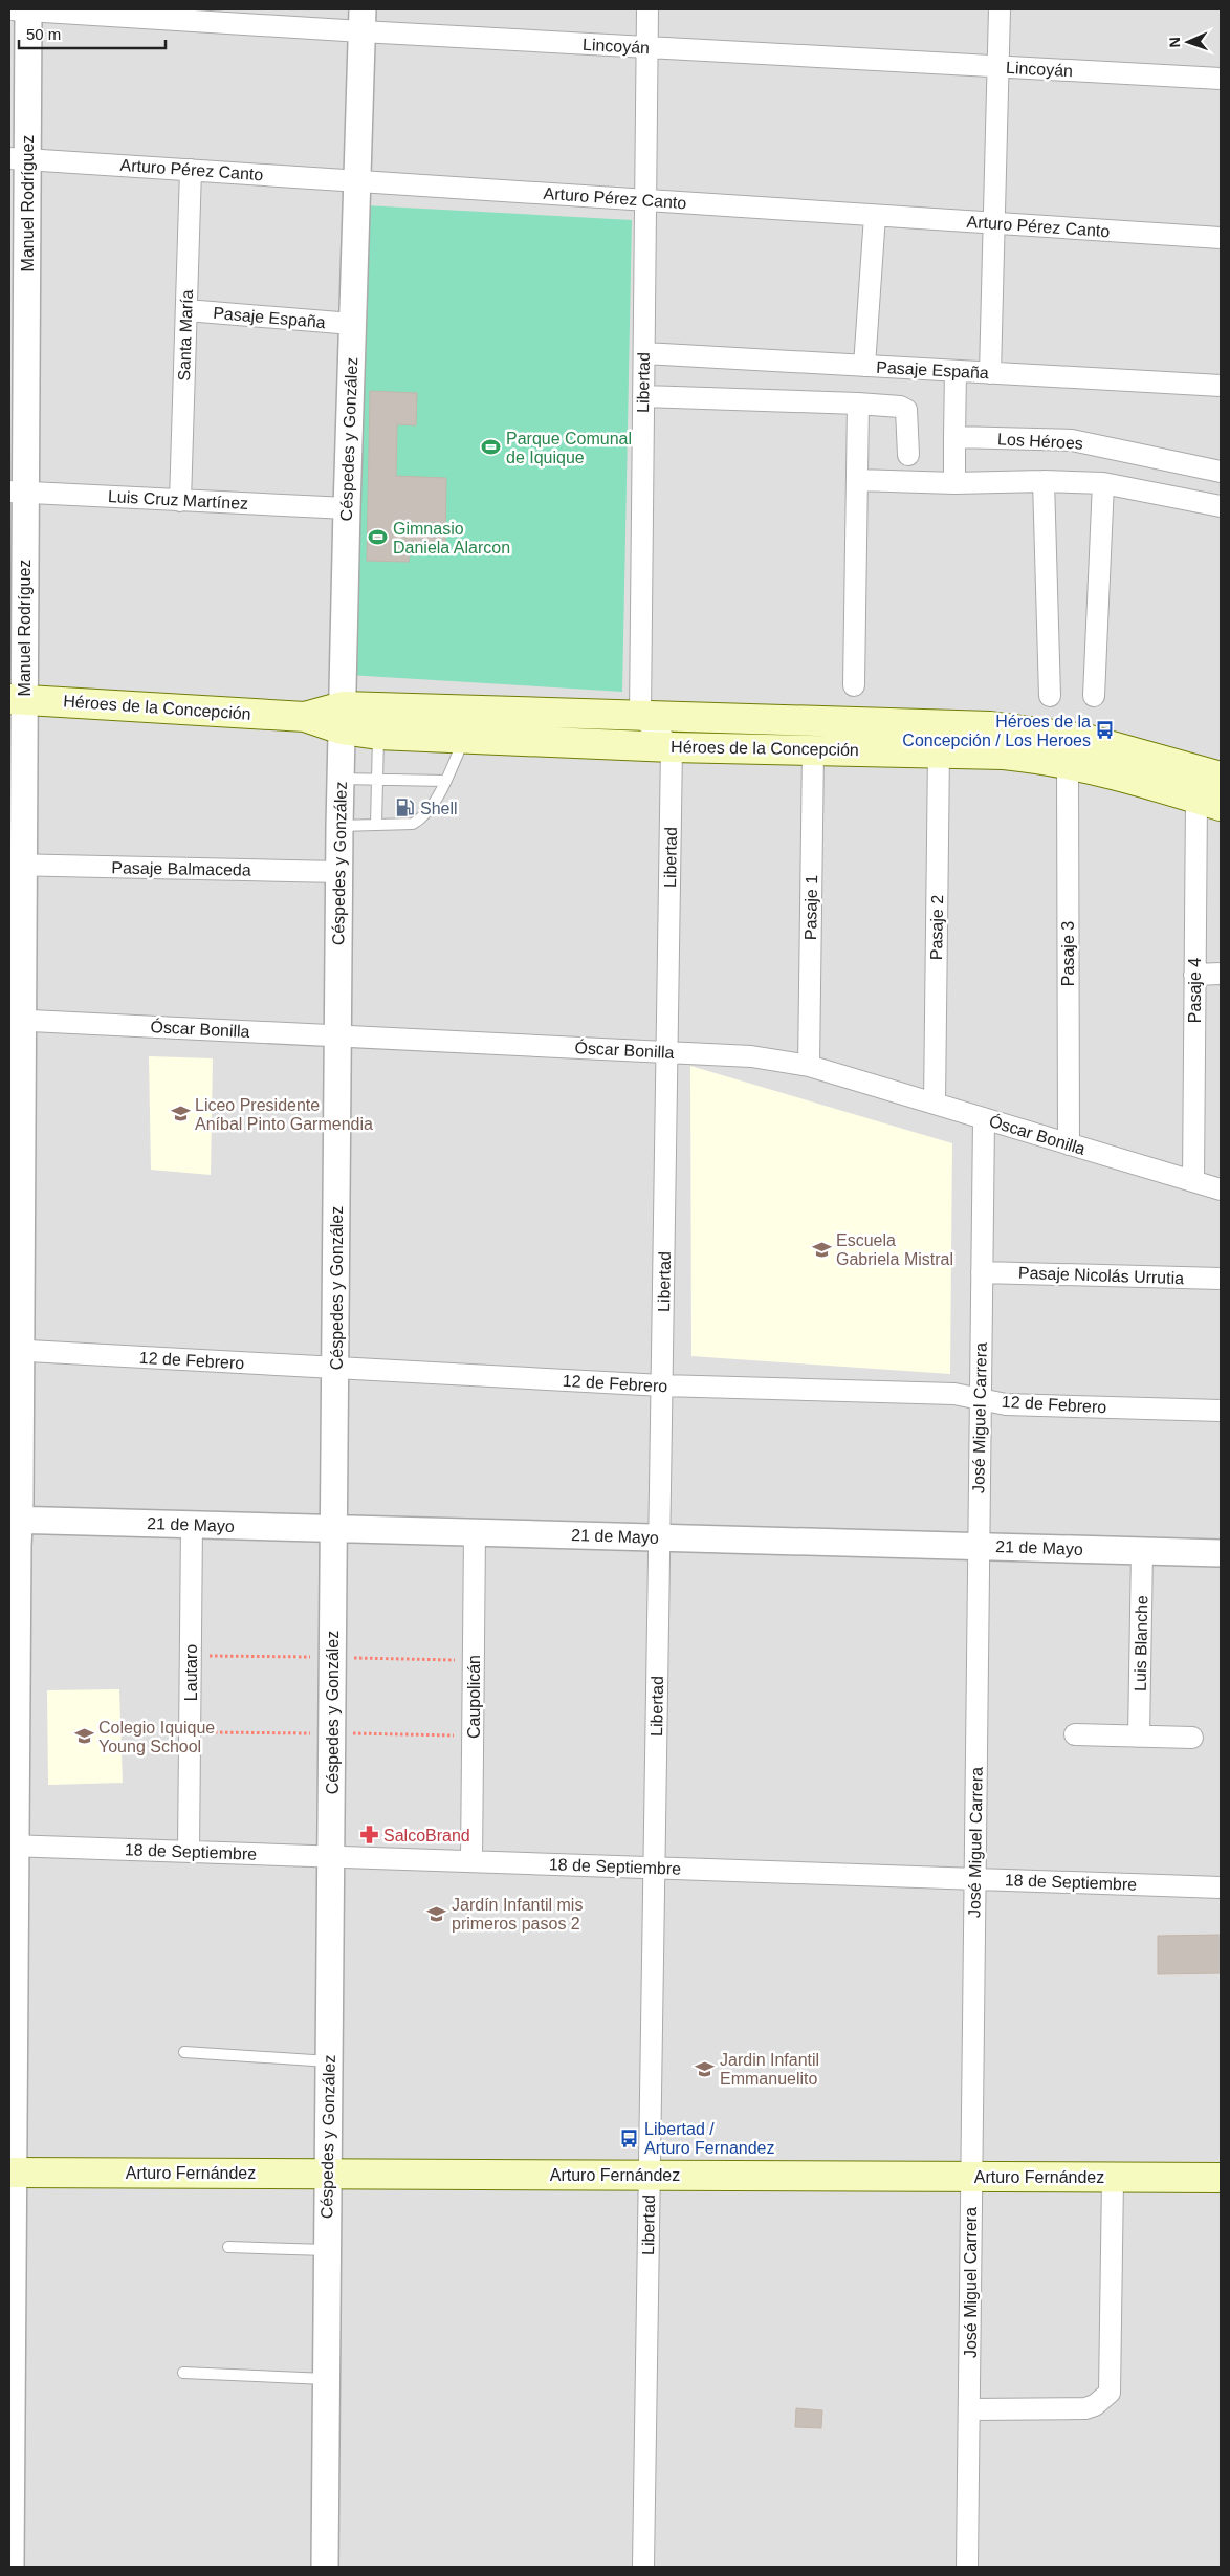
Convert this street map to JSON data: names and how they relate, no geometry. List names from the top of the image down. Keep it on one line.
{"streets":{"main road":["Héroes de la Concepción","Arturo Fernández"],"street":["Lincoyán","Arturo Pérez Canto","Manuel Rodríguez","Pasaje España","Santa María","Libertad","Céspedes y González","Los Héroes","Luis Cruz Martínez","Pasaje Balmaceda","Pasaje 1","Pasaje 2","Pasaje 3","Pasaje 4","Óscar Bonilla","Pasaje Nicolás Urrutia","12 de Febrero","José Miguel Carrera","21 de Mayo","Luis Blanche","Lautaro","Caupolicán","18 de Septiembre"]},"crossings":[["Lincoyán","Manuel Rodríguez"],["Lincoyán","Libertad"],["Lincoyán","Céspedes y González"],["Arturo Pérez Canto","Manuel Rodríguez"],["Arturo Pérez Canto","Santa María"],["Arturo Pérez Canto","Libertad"],["Arturo Pérez Canto","Céspedes y González"],["Manuel Rodríguez","Luis Cruz Martínez"],["Manuel Rodríguez","Héroes de la Concepción"],["Manuel Rodríguez","Pasaje Balmaceda"],["Manuel Rodríguez","Óscar Bonilla"],["Manuel Rodríguez","12 de Febrero"],["Manuel Rodríguez","21 de Mayo"],["Manuel Rodríguez","18 de Septiembre"],["Manuel Rodríguez","Arturo Fernández"],["Pasaje España","Santa María"],["Pasaje España","Libertad"],["Pasaje España","Céspedes y González"],["Santa María","Luis Cruz Martínez"],["Libertad","Héroes de la Concepción"],["Libertad","Óscar Bonilla"],["Libertad","12 de Febrero"],["Libertad","21 de Mayo"],["Libertad","18 de Septiembre"],["Libertad","Arturo Fernández"],["Céspedes y González","Luis Cruz Martínez"],["Céspedes y González","Héroes de la Concepción"],["Céspedes y González","Pasaje Balmaceda"],["Céspedes y González","Óscar Bonilla"],["Céspedes y González","12 de Febrero"],["Céspedes y González","21 de Mayo"],["Céspedes y González","18 de Septiembre"],["Céspedes y González","Arturo Fernández"],["Héroes de la Concepción","Pasaje 1"],["Héroes de la Concepción","Pasaje 2"],["Héroes de la Concepción","Pasaje 3"],["Héroes de la Concepción","Pasaje 4"],["Pasaje 1","Óscar Bonilla"],["Pasaje 2","Óscar Bonilla"],["Pasaje 3","Óscar Bonilla"],["Pasaje 4","Óscar Bonilla"],["Óscar Bonilla","José Miguel Carrera"],["Pasaje Nicolás Urrutia","José Miguel Carrera"],["12 de Febrero","José Miguel Carrera"],["José Miguel Carrera","21 de Mayo"],["José Miguel Carrera","18 de Septiembre"],["José Miguel Carrera","Arturo Fernández"],["21 de Mayo","Luis Blanche"],["21 de Mayo","Lautaro"],["21 de Mayo","Caupolicán"],["Lautaro","18 de Septiembre"],["Caupolicán","18 de Septiembre"]],"places":{"sports":["Parque Comunal de Iquique","Gimnasio Daniela Alarcon"],"bus stop":["Héroes de la Concepción / Los Heroes","Libertad / Arturo Fernandez"],"fuel station":["Shell"],"school or university":["Liceo Presidente Aníbal Pinto Garmendia","Escuela Gabriela Mistral","Colegio Iquique Young School","Jardín Infantil mis primeros pasos 2","Jardin Infantil Emmanuelito"],"pharmacy":["SalcoBrand"]},"scale_bar":"50 m","north":"left"}
